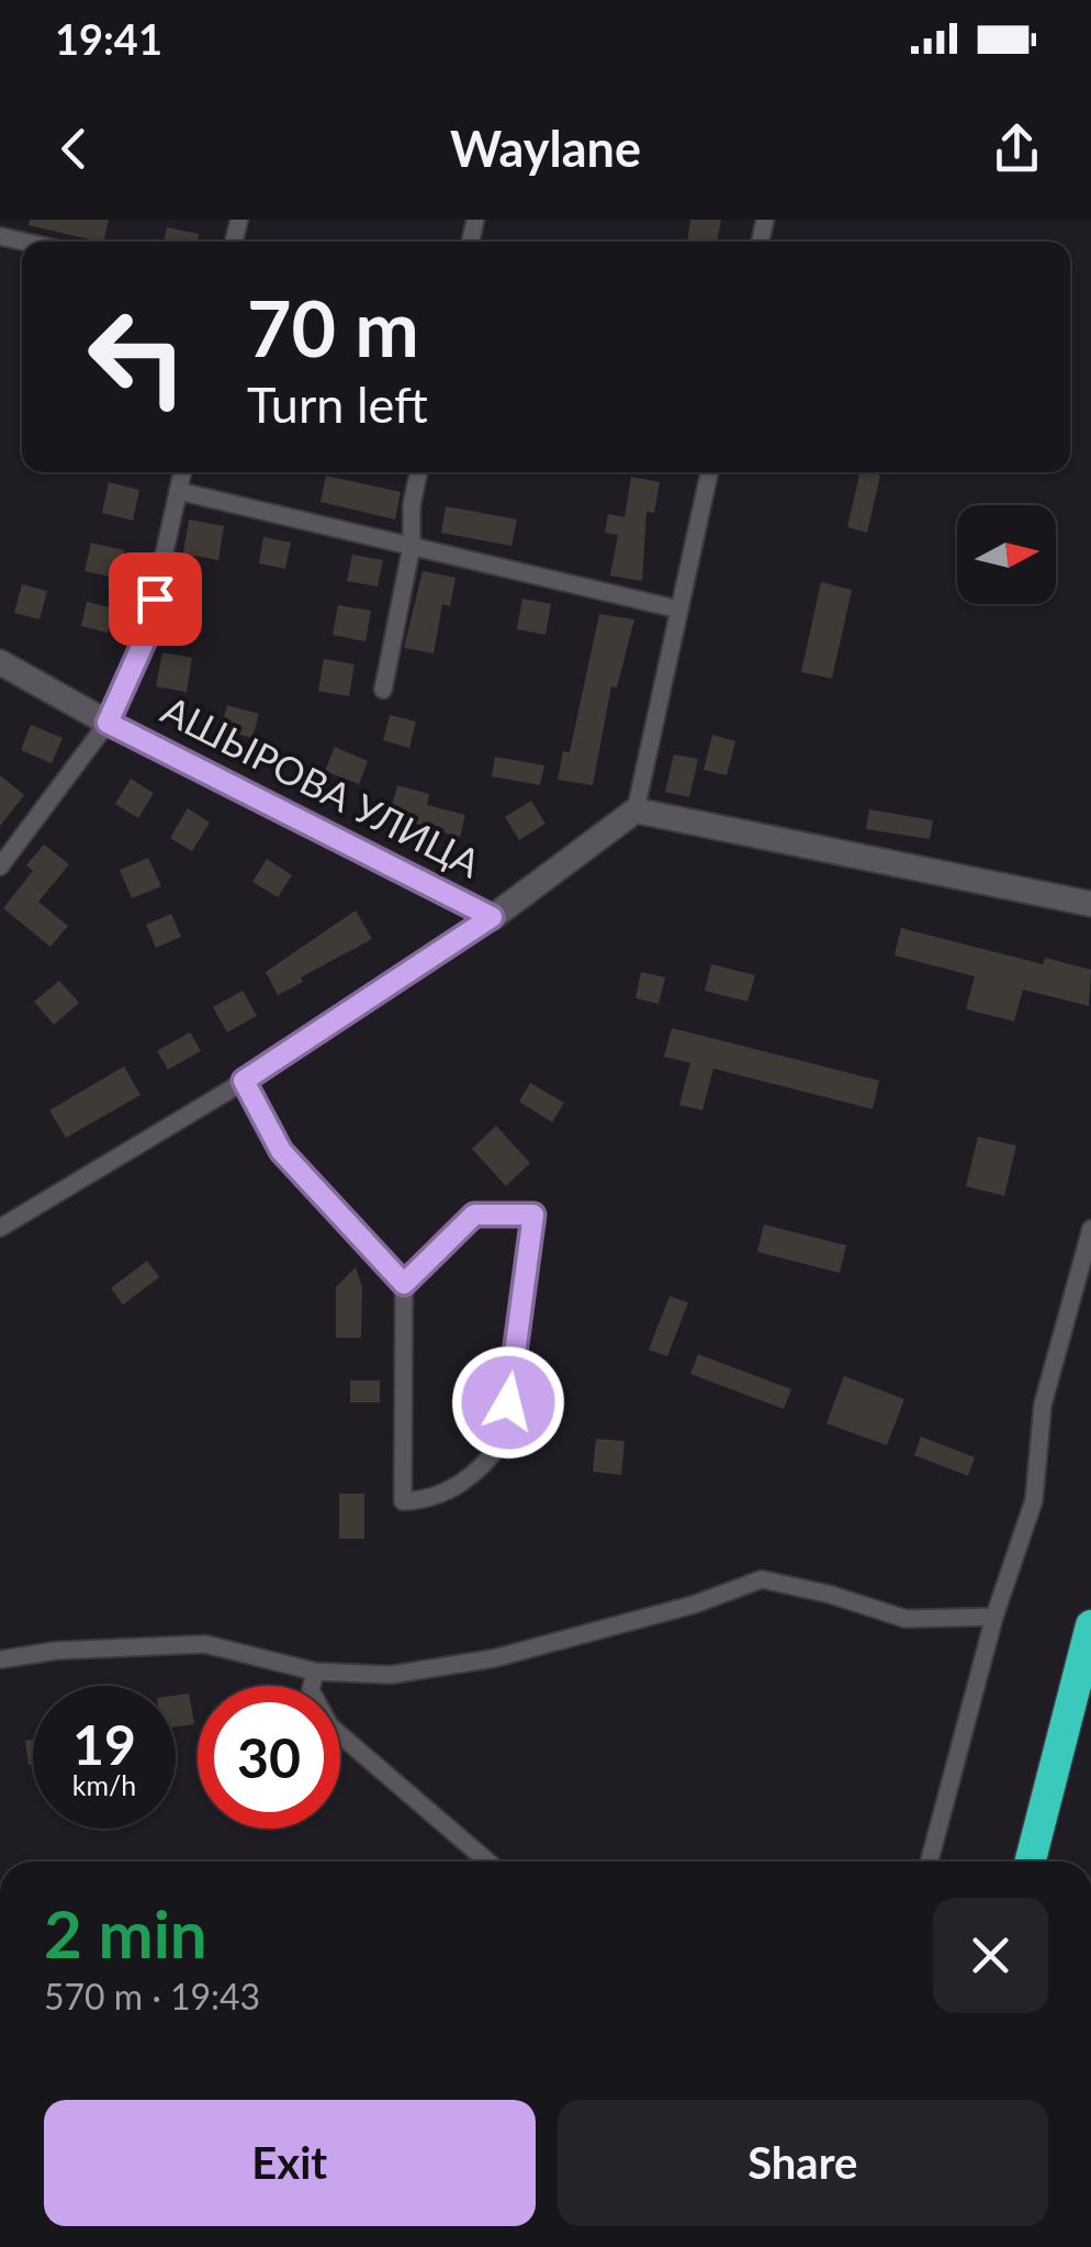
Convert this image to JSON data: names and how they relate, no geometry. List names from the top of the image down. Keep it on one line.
{"streets":{"street":["АШЫРОВА УЛИЦА"]},"north":"right","page":{"status":"19:41","header":"Waylane","turn":["70 m","Turn left"],"speed":"19 km/h","limit":"30","heading":["2 min","570 m · 19:43"],"buttons":["Exit","Share"]}}
